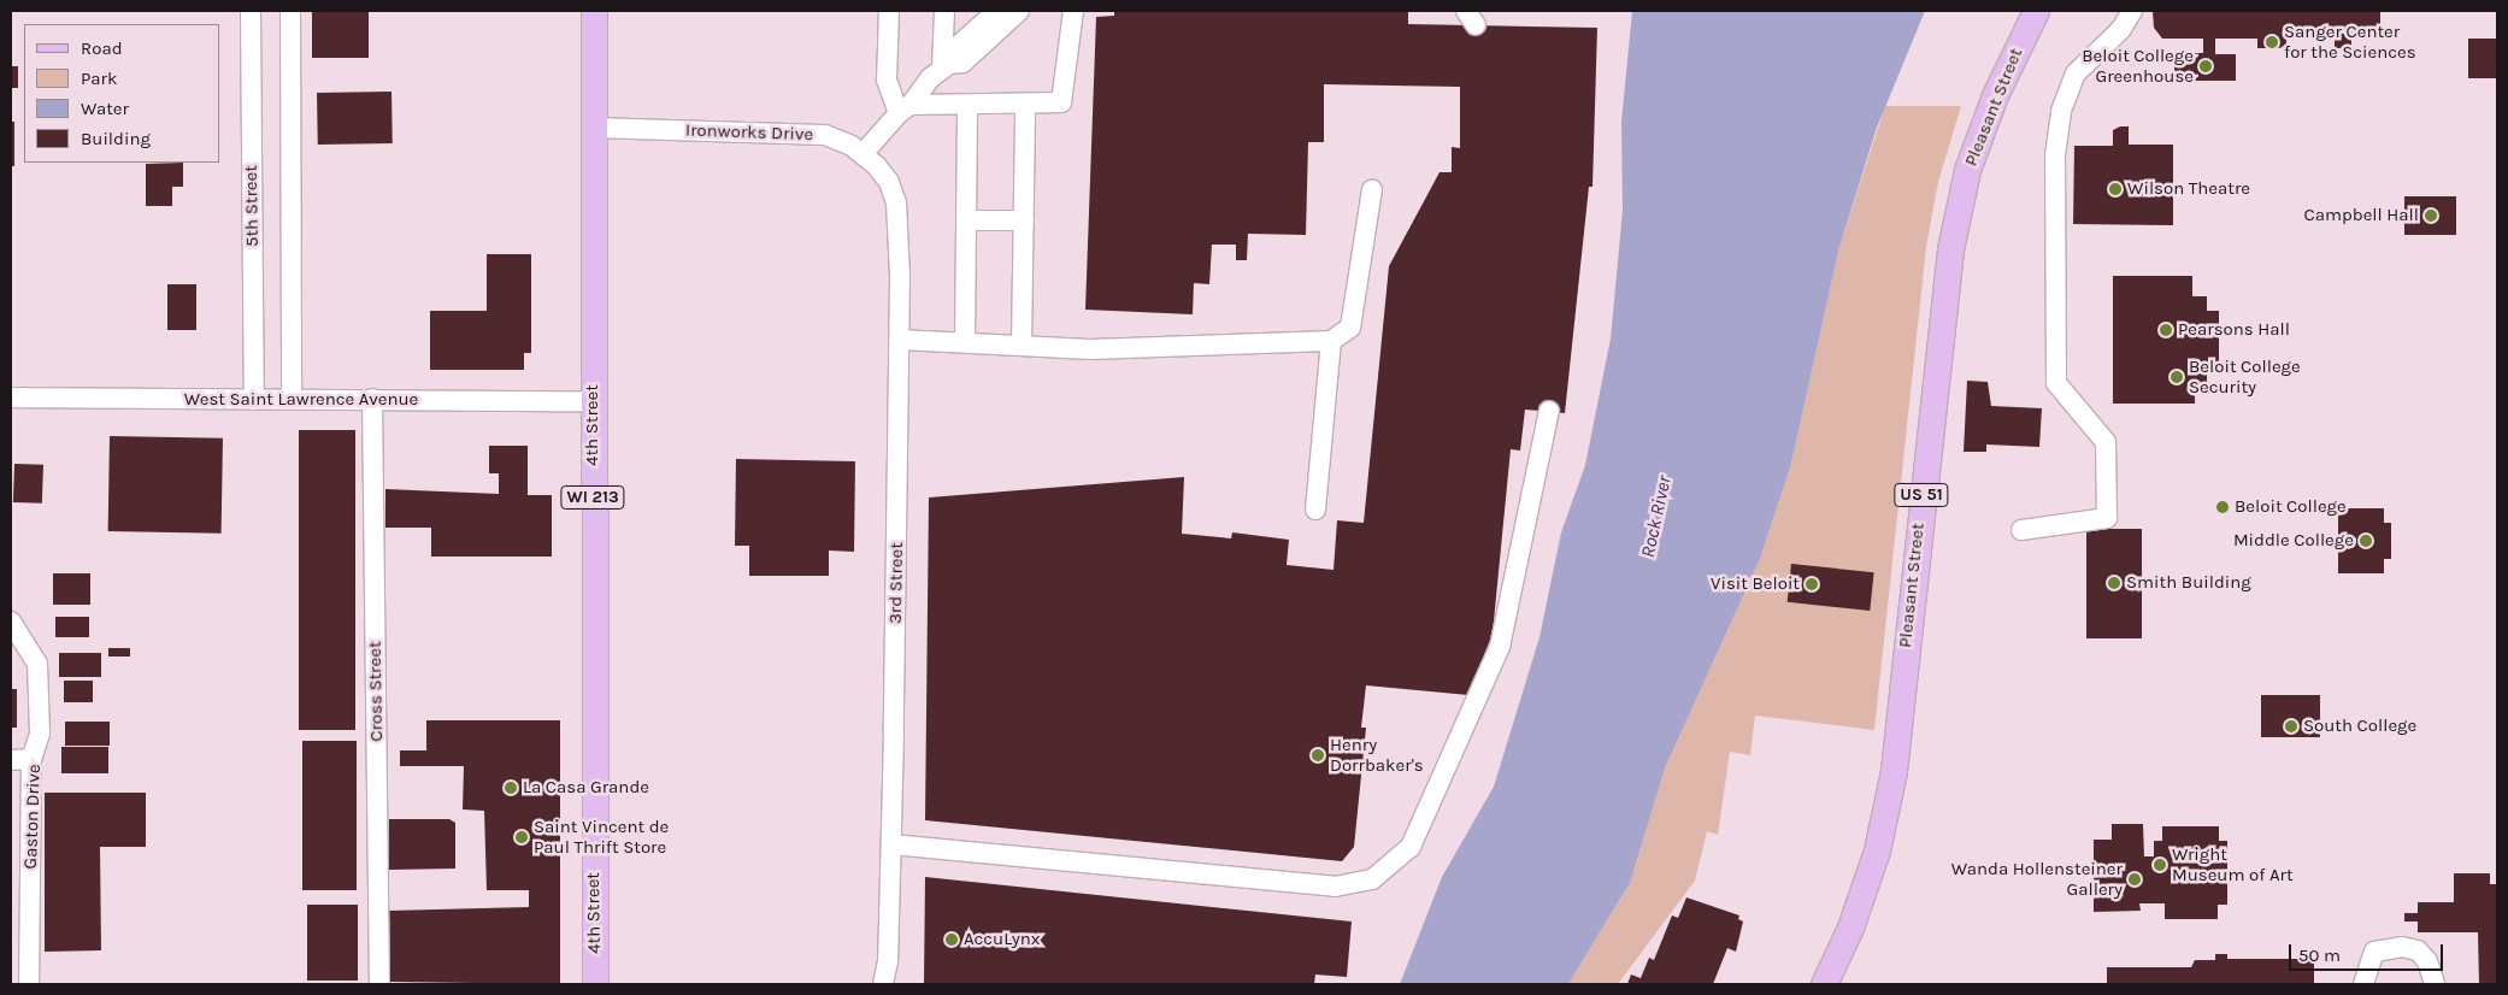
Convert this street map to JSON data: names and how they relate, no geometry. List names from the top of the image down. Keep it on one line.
{"streets":{"main road":["Pleasant Street","4th Street","US 51","WI 213"],"street":["Ironworks Drive","5th Street","West Saint Lawrence Avenue","3rd Street","Cross Street","Gaston Drive"]},"crossings":[["Ironworks Drive","4th Street"],["Ironworks Drive","3rd Street"],["5th Street","West Saint Lawrence Avenue"],["West Saint Lawrence Avenue","4th Street"],["West Saint Lawrence Avenue","Cross Street"]],"water":["Rock River"],"places":["Sanger Center for the Sciences","Beloit College Greenhouse","Wilson Theatre","Campbell Hall","Pearsons Hall","Beloit College Security","Beloit College","Middle College","Smith Building","Visit Beloit","South College","Henry Dorrbaker's","La Casa Grande","Saint Vincent de Paul Thrift Store","Wright Museum of Art","Wanda Hollensteiner Gallery","AccuLynx"],"legend":["Road","Park","Water","Building"],"scale_bar":"50 m"}
